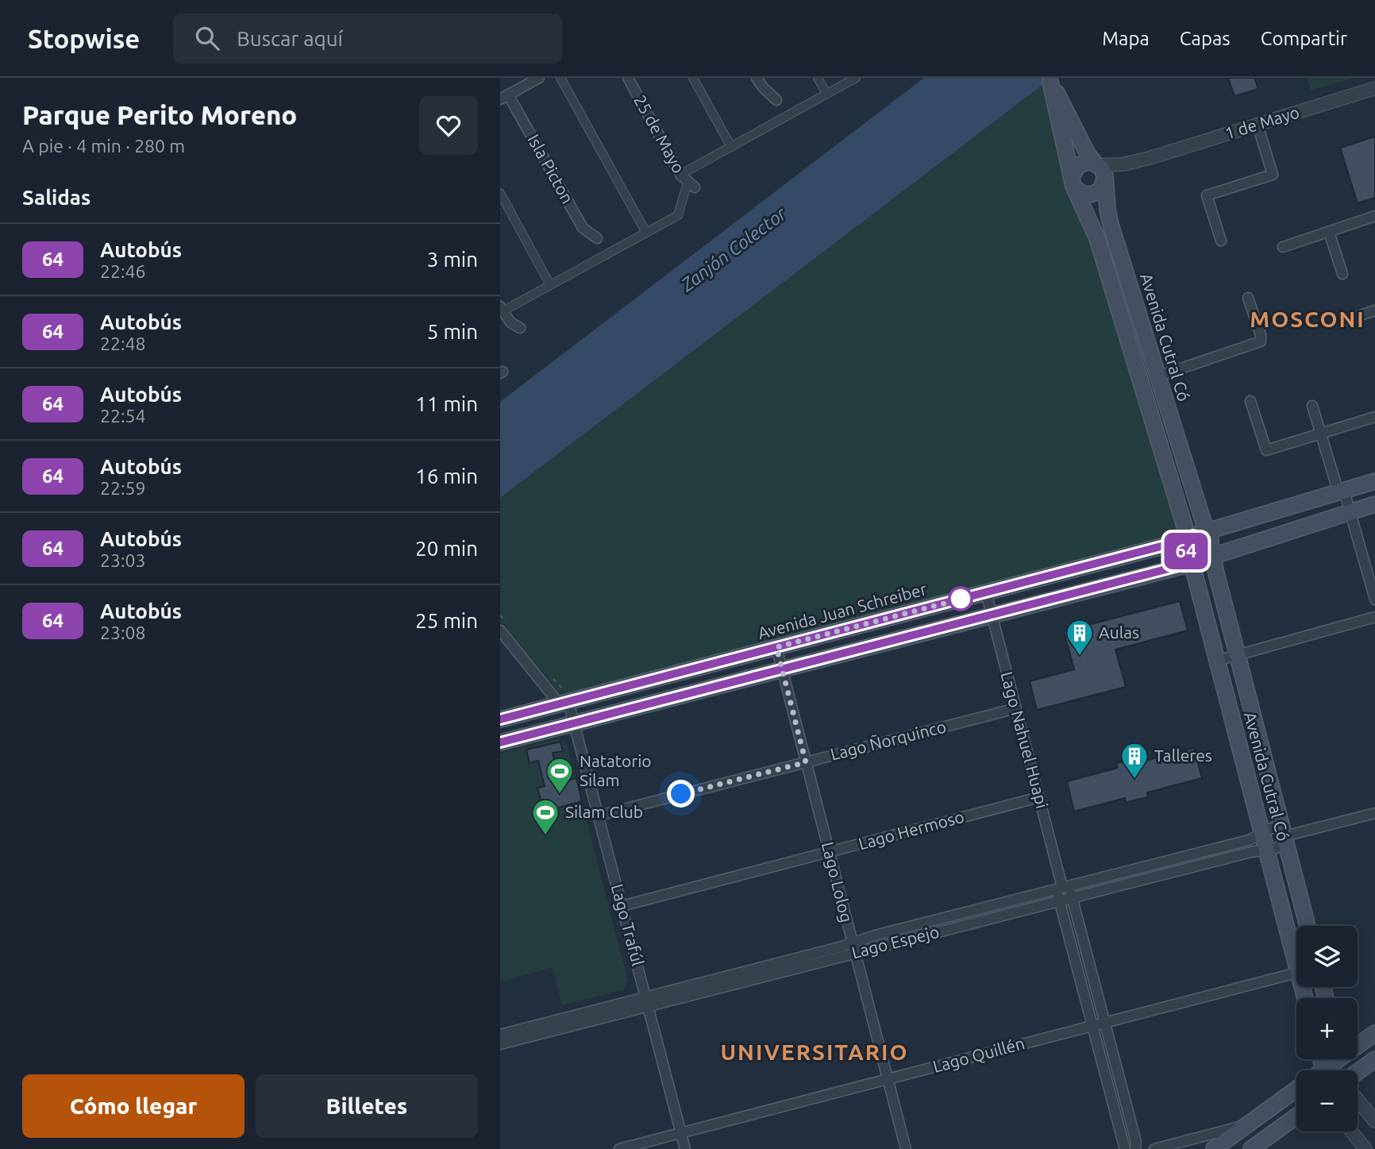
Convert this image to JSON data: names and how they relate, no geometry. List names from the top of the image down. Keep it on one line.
{"streets":{"main road":["Avenida Cutral Có","Avenida Juan Schreiber"],"street":["1 de Mayo","25 de Mayo","Isla Picton","Lago Nahuel Huapi","Lago Ñorquinco","Lago Hermoso","Lago Lolog","Lago Trafúl","Lago Espejo","Lago Quillén"]},"crossings":[["1 de Mayo","Avenida Cutral Có"],["Avenida Cutral Có","Avenida Juan Schreiber"],["Avenida Cutral Có","Lago Espejo"],["Avenida Juan Schreiber","Lago Nahuel Huapi"],["Avenida Juan Schreiber","Lago Lolog"],["Avenida Juan Schreiber","Lago Trafúl"],["Lago Nahuel Huapi","Lago Ñorquinco"],["Lago Nahuel Huapi","Lago Hermoso"],["Lago Nahuel Huapi","Lago Espejo"],["Lago Nahuel Huapi","Lago Quillén"],["Lago Ñorquinco","Lago Lolog"],["Lago Ñorquinco","Lago Trafúl"],["Lago Hermoso","Lago Lolog"],["Lago Hermoso","Lago Trafúl"],["Lago Lolog","Lago Espejo"],["Lago Lolog","Lago Quillén"],["Lago Trafúl","Lago Espejo"],["Lago Trafúl","Lago Quillén"]],"districts":["MOSCONI","UNIVERSITARIO"],"water":["Zanjón Colector"],"places":{"building":["Aulas","Talleres"],"sports":["Natatorio Silam","Silam Club"]},"lines":["bus line 64"],"page":{"header":"Stopwise","search":"Buscar aquí","nav":["Mapa","Capas","Compartir"],"heading":[["Parque Perito Moreno","A pie · 4 min · 280 m"],"Salidas"],"on_map":"64","list":[{"mark":"64","name":"Autobús","note":"22:46","value":"3 min"},{"mark":"64","name":"Autobús","note":"22:48","value":"5 min"},{"mark":"64","name":"Autobús","note":"22:54","value":"11 min"},{"mark":"64","name":"Autobús","note":"22:59","value":"16 min"},{"mark":"64","name":"Autobús","note":"23:03","value":"20 min"},{"mark":"64","name":"Autobús","note":"23:08","value":"25 min"}],"map_buttons":["+","−"],"buttons":["Cómo llegar","Billetes"]}}
